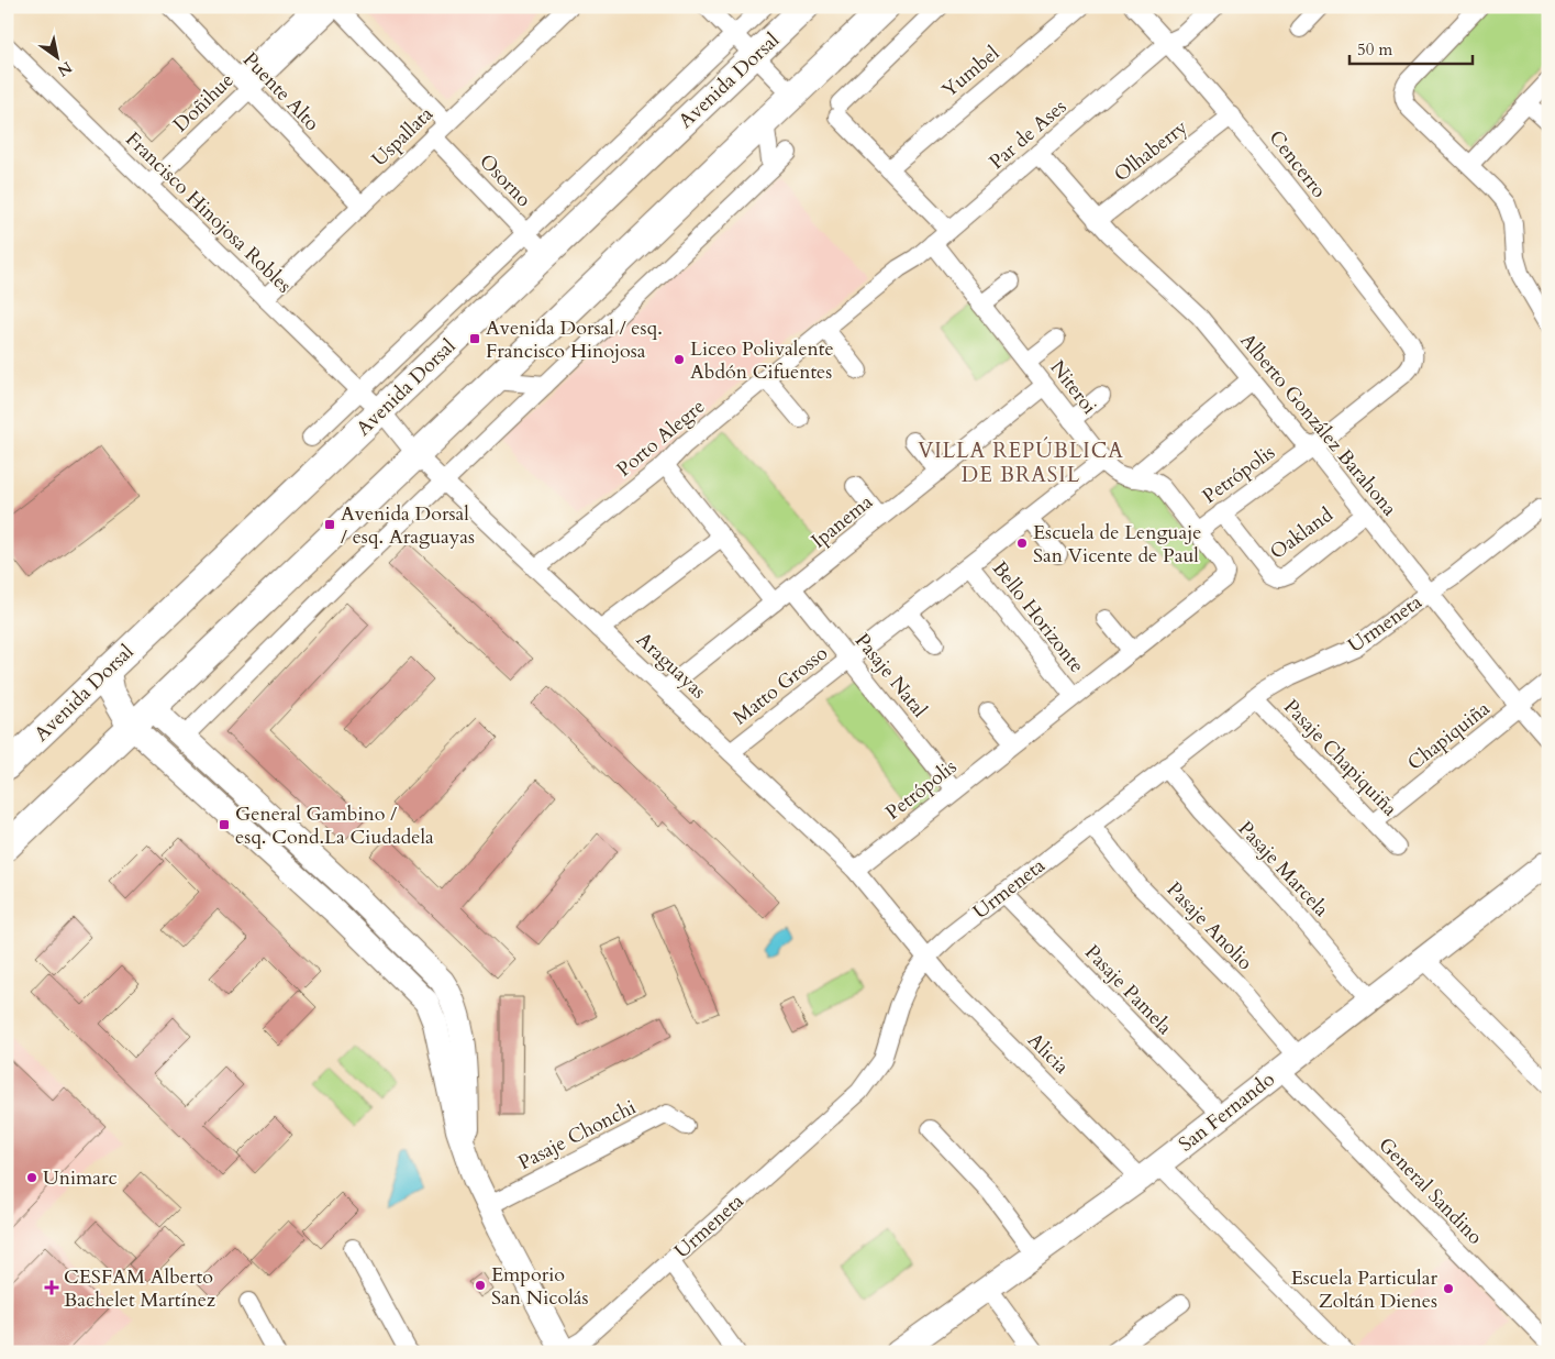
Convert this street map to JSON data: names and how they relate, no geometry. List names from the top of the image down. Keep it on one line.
{"streets":{"main road":["Avenida Dorsal"],"street":["Yumbel","Puente Alto","Doñihue","Par de Ases","Uspallata","Olhaberry","Cencerro","Osorno","Francisco Hinojosa Robles","Niteroi","Alberto González Barahona","Porto Alegre","Petrópolis","Ipanema","Oakland","Bello Horizonte","Urmeneta","Araguayas","Pasaje Natal","Matto Grosso","Chapiquiña","Pasaje Chapiquiña","Pasaje Marcela","Pasaje Anolio","Pasaje Pamela","Alicia","San Fernando","Pasaje Chonchi","General Sandino"]},"crossings":[["Avenida Dorsal","Osorno"],["Avenida Dorsal","Francisco Hinojosa Robles"],["Avenida Dorsal","Araguayas"],["Puente Alto","Doñihue"],["Puente Alto","Uspallata"],["Doñihue","Francisco Hinojosa Robles"],["Par de Ases","Cencerro"],["Par de Ases","Niteroi"],["Par de Ases","Alberto González Barahona"],["Par de Ases","Porto Alegre"],["Uspallata","Osorno"],["Uspallata","Francisco Hinojosa Robles"],["Olhaberry","Cencerro"],["Olhaberry","Alberto González Barahona"],["Cencerro","Petrópolis"],["Francisco Hinojosa Robles","Araguayas"],["Niteroi","Petrópolis"],["Niteroi","Ipanema"],["Niteroi","Matto Grosso"],["Alberto González Barahona","Petrópolis"],["Alberto González Barahona","Oakland"],["Alberto González Barahona","Urmeneta"],["Alberto González Barahona","Chapiquiña"],["Porto Alegre","Araguayas"],["Petrópolis","Oakland"],["Petrópolis","Bello Horizonte"],["Petrópolis","Araguayas"],["Petrópolis","Pasaje Natal"],["Ipanema","Araguayas"],["Ipanema","Pasaje Natal"],["Bello Horizonte","Matto Grosso"],["Urmeneta","Araguayas"],["Urmeneta","Pasaje Chapiquiña"],["Urmeneta","Pasaje Marcela"],["Urmeneta","Pasaje Anolio"],["Urmeneta","Pasaje Pamela"],["Urmeneta","Alicia"],["Araguayas","Matto Grosso"],["Araguayas","Alicia"],["Pasaje Natal","Matto Grosso"],["Chapiquiña","Pasaje Chapiquiña"],["Pasaje Marcela","San Fernando"],["Pasaje Anolio","San Fernando"],["Pasaje Anolio","General Sandino"],["Pasaje Pamela","San Fernando"],["Alicia","San Fernando"],["San Fernando","General Sandino"]],"districts":["VILLA REPÚBLICA DE BRASIL"],"places":{"transit":["Avenida Dorsal / esq. Francisco Hinojosa","Avenida Dorsal / esq. Araguayas","General Gambino / esq. Cond.La Ciudadela"],"other":["Liceo Polivalente Abdón Cifuentes","Escuela de Lenguaje San Vicente de Paul","Unimarc","Emporio San Nicolás","Escuela Particular Zoltán Dienes"],"health":["CESFAM Alberto Bachelet Martínez"]},"scale_bar":"50 m","north":"bottom right"}
